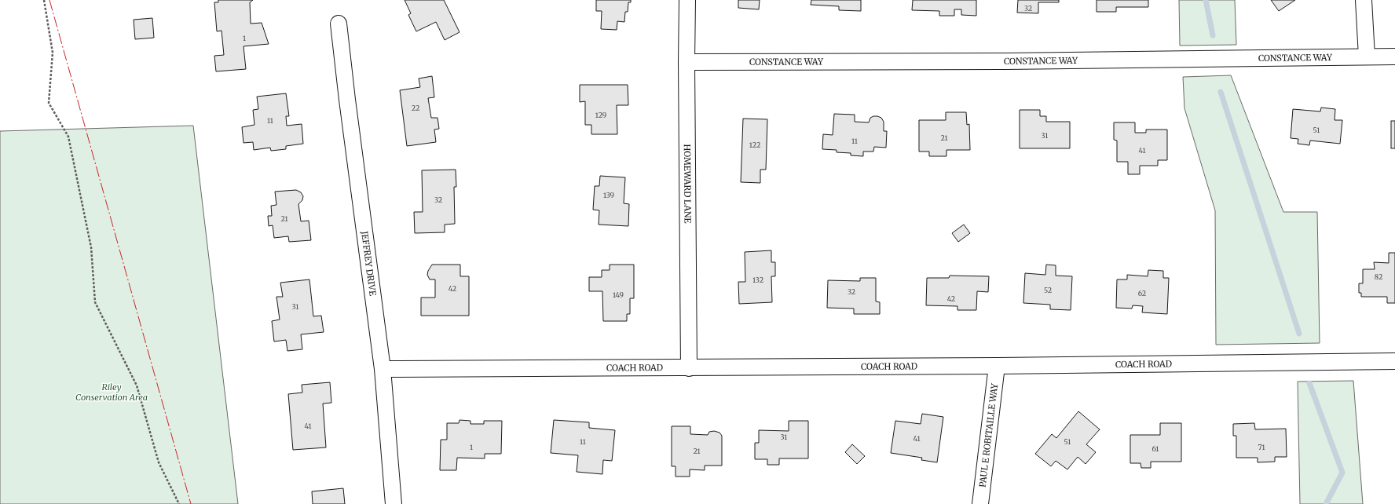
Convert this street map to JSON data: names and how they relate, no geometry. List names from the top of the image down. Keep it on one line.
{"streets":{"street":["CONSTANCE WAY","HOMEWARD LANE","JEFFREY DRIVE","COACH ROAD","PAUL E ROBITAILLE WAY"]},"crossings":[["CONSTANCE WAY","HOMEWARD LANE"],["HOMEWARD LANE","COACH ROAD"],["JEFFREY DRIVE","COACH ROAD"],["COACH ROAD","PAUL E ROBITAILLE WAY"]],"parks":["Riley Conservation Area"],"house_numbers":["32","1","22","129","11","51","31","21","11","122","41","139","32","21","82","132","42","52","32","62","149","42","31","41","31","41","11","51","1","71","61","21"]}
